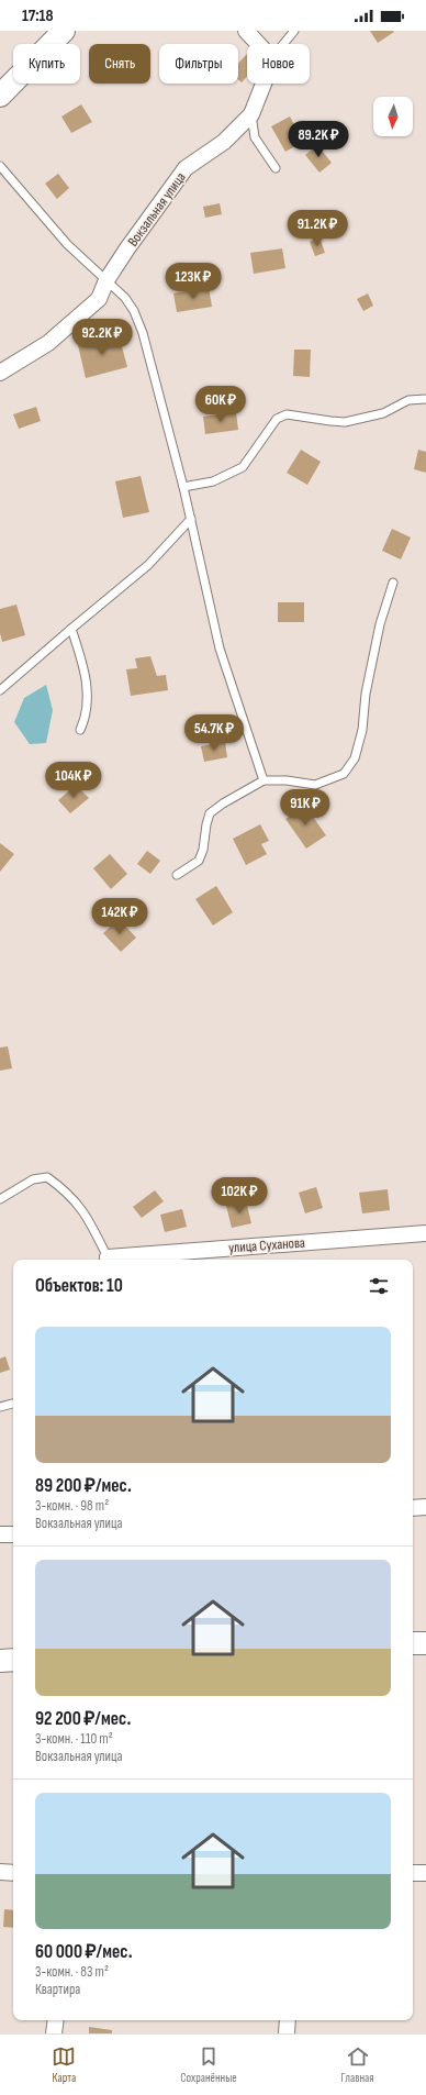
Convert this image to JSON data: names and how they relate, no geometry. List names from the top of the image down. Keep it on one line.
{"streets":{"street":["Вокзальная улица","улица Суханова"]},"north":"bottom","page":{"status":"17:18","chip":["Купить","Снять","Фильтры","Новое"],"price":["89.2K ₽","91.2K ₽","123K ₽","92.2K ₽","60K ₽","54.7K ₽","104K ₽","91K ₽","142K ₽","102K ₽"],"heading":"Объектов: 10","list":[{"name":"89 200 ₽/мес.","note":"3-комн. · 98 m² · Вокзальная улица"},{"name":"92 200 ₽/мес.","note":"3-комн. · 110 m² · Вокзальная улица"},{"name":"60 000 ₽/мес.","note":"3-комн. · 83 m² · Квартира"}],"tabs":["Карта","Сохранённые","Главная"]}}
